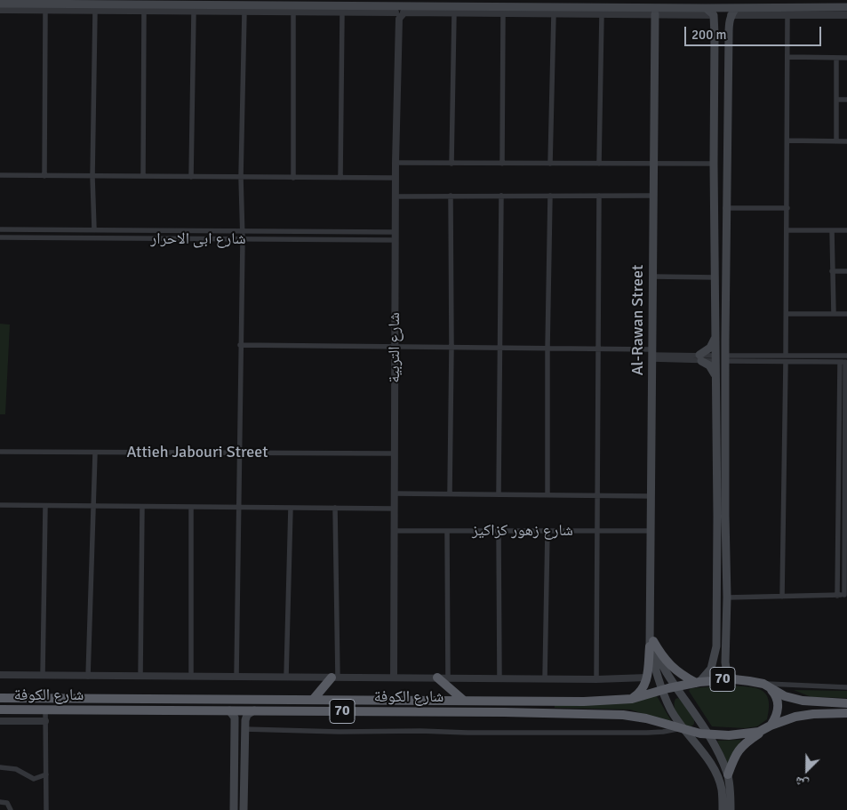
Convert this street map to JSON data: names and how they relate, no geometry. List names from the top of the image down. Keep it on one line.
{"streets":{"highway":["70","شارع الكوفة"],"main road":["Al-Rawan Street"],"street":["شارع ابی الاحرار","شارع التربية","Attieh Jabouri Street","شارع زهور كزاكيز"]},"crossings":[["شارع ابی الاحرار","شارع التربية"],["Al-Rawan Street","شارع زهور كزاكيز"],["Al-Rawan Street","70"],["Al-Rawan Street","شارع الكوفة"],["شارع التربية","Attieh Jabouri Street"],["شارع التربية","شارع زهور كزاكيز"],["70","شارع الكوفة"]],"scale_bar":"200 m","north":"bottom left"}
